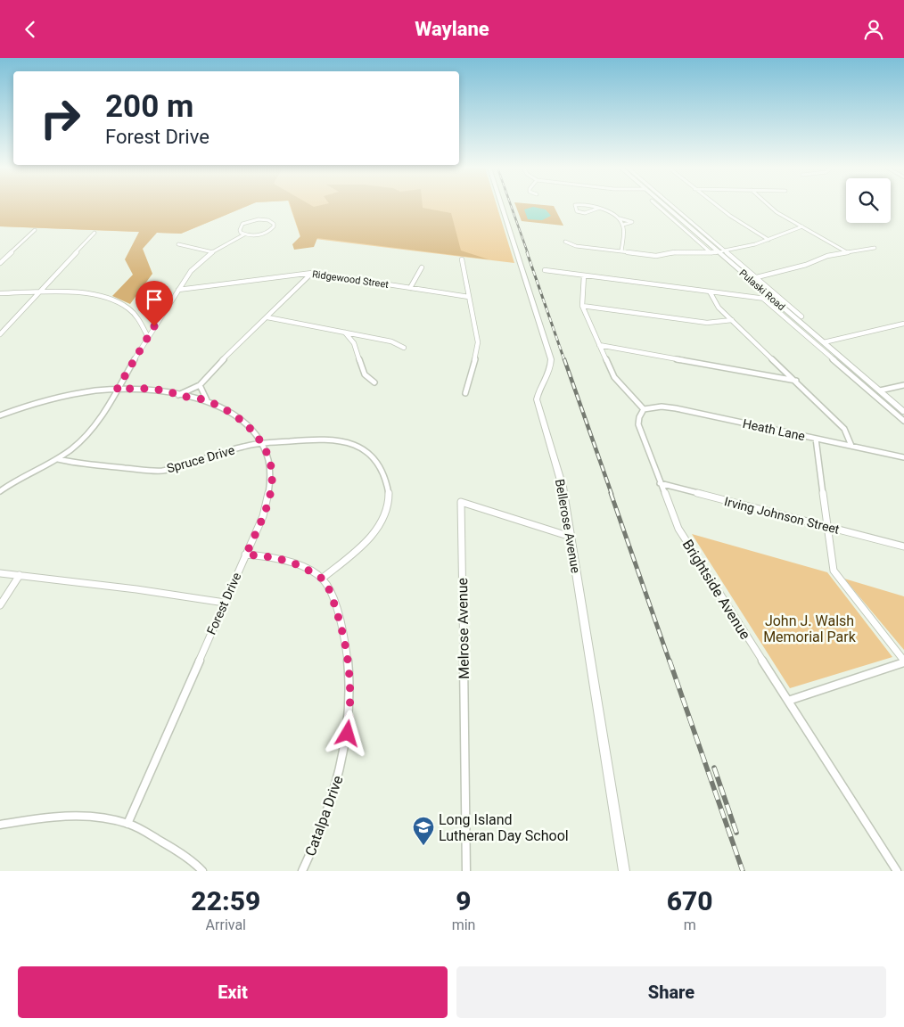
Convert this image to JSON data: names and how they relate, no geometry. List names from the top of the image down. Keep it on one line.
{"streets":{"street":["Ridgewood Street","Pulaski Road","Heath Lane","Spruce Drive","Irving Johnson Street","Bellerose Avenue","Brightside Avenue","Forest Drive","Melrose Avenue","Catalpa Drive"]},"crossings":[["Heath Lane","Brightside Avenue"],["Spruce Drive","Forest Drive"],["Spruce Drive","Catalpa Drive"],["Irving Johnson Street","Brightside Avenue"],["Bellerose Avenue","Melrose Avenue"]],"parks":["John J. Walsh Memorial Park"],"places":{"school or university":["Long Island Lutheran Day School"]},"page":{"header":"Waylane","turn":["200 m","Forest Drive"],"eta":["22:59","Arrival","9","min","670","m"],"buttons":["Exit","Share"]}}
